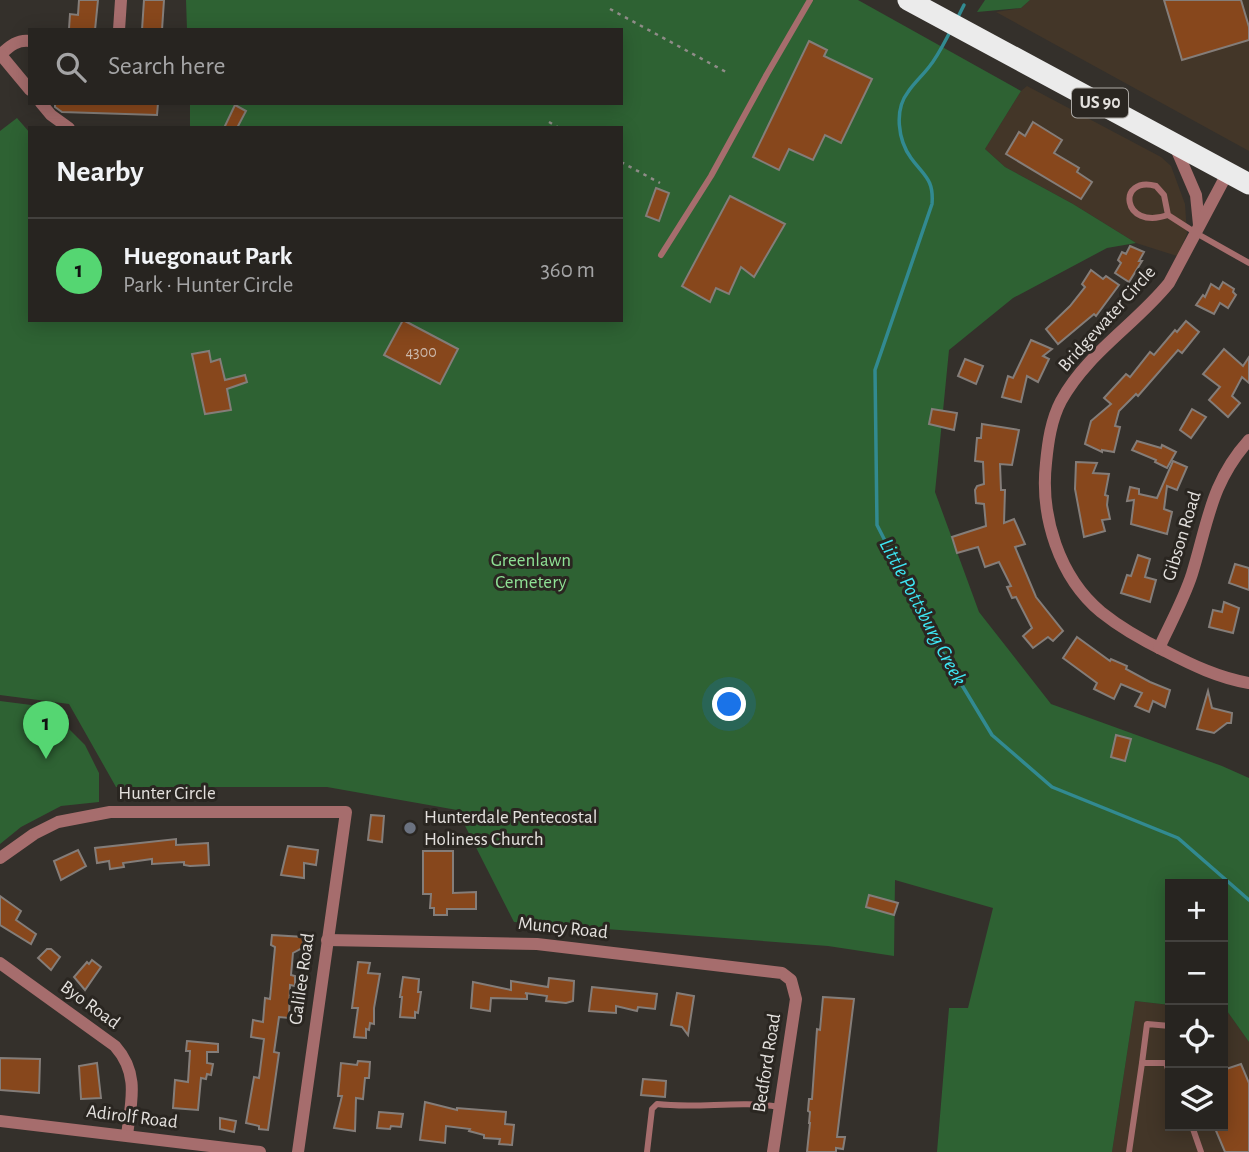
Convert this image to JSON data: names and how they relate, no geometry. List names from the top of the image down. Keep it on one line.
{"streets":{"highway":["US 90"],"street":["Bridgewater Circle","Gibson Road","Hunter Circle","Muncy Road","Galilee Road","Byo Road","Bedford Road","Adirolf Road"]},"crossings":[["US 90","Bridgewater Circle"],["Bridgewater Circle","Gibson Road"],["Hunter Circle","Galilee Road"],["Muncy Road","Galilee Road"],["Muncy Road","Bedford Road"],["Byo Road","Adirolf Road"]],"water":["Little Pottsburg Creek"],"parks":["Greenlawn Cemetery"],"places":["Hunterdale Pentecostal Holiness Church"],"house_numbers":["4300"],"page":{"search":"Search here","heading":"Nearby","list":[{"mark":"1","name":"Huegonaut Park","note":"Park · Hunter Circle","value":"360 m"}],"pins":"1","map_buttons":["+","−"]}}
